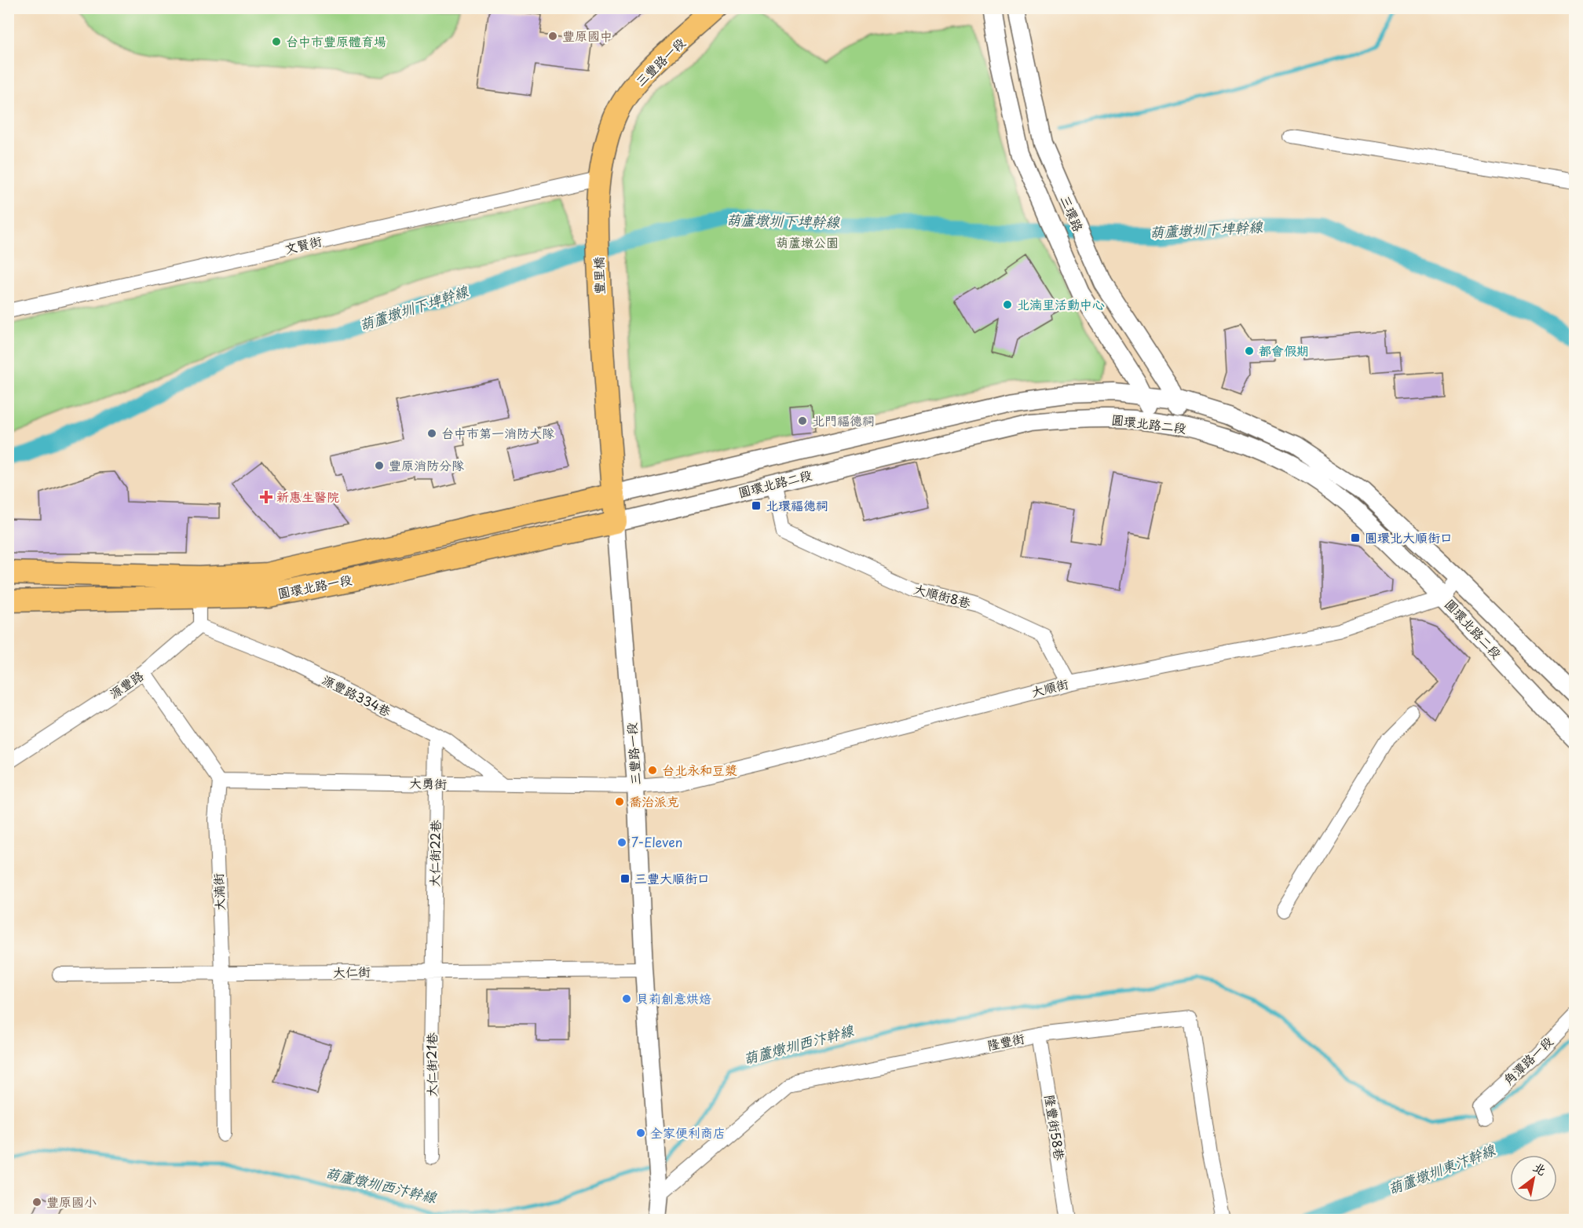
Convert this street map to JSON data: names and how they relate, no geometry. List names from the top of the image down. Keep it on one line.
{"streets":{"main road":["三豐路一段","豐里橋","圓環北路一段"],"street":["三環路","文賢街","圓環北路二段","大順街8巷","源豐路","大順街","源豐路334巷","大勇街","大仁街22巷","大湳街","大仁街","隆豐街","角潭路一段","大仁街21巷","隆豐街58巷"]},"crossings":[["三豐路一段","文賢街"],["三豐路一段","豐里橋"],["三豐路一段","圓環北路二段"],["三豐路一段","圓環北路一段"],["三豐路一段","大順街"],["三豐路一段","大勇街"],["三豐路一段","大仁街"],["三豐路一段","隆豐街"],["三環路","圓環北路二段"],["圓環北路二段","圓環北路一段"],["圓環北路二段","大順街8巷"],["圓環北路二段","大順街"],["大順街8巷","大順街"],["源豐路","源豐路334巷"],["大順街","大勇街"],["源豐路334巷","大勇街"],["源豐路334巷","大仁街22巷"],["大勇街","大仁街22巷"],["大勇街","大湳街"],["大仁街22巷","大仁街"],["大仁街22巷","大仁街21巷"],["大湳街","大仁街"],["大仁街","大仁街21巷"],["隆豐街","隆豐街58巷"]],"water":["葫蘆墩圳下埤幹線","葫蘆燉圳西汴幹線","葫蘆墩圳東汴幹線"],"parks":["葫蘆墩公園"],"places":{"other":["豐原國中","台中市豐原體育場","北湳里活動中心","都會假期","北門福德祠","台中市第一消防大隊","豐原消防分隊","台北永和豆漿","喬治派克","7-Eleven","貝莉創意烘焙","全家便利商店","豐原國小"],"health":["新惠生醫院"],"transit":["北環福德祠","圓環北大順街口","三豐大順街口"]},"north":"top right"}
